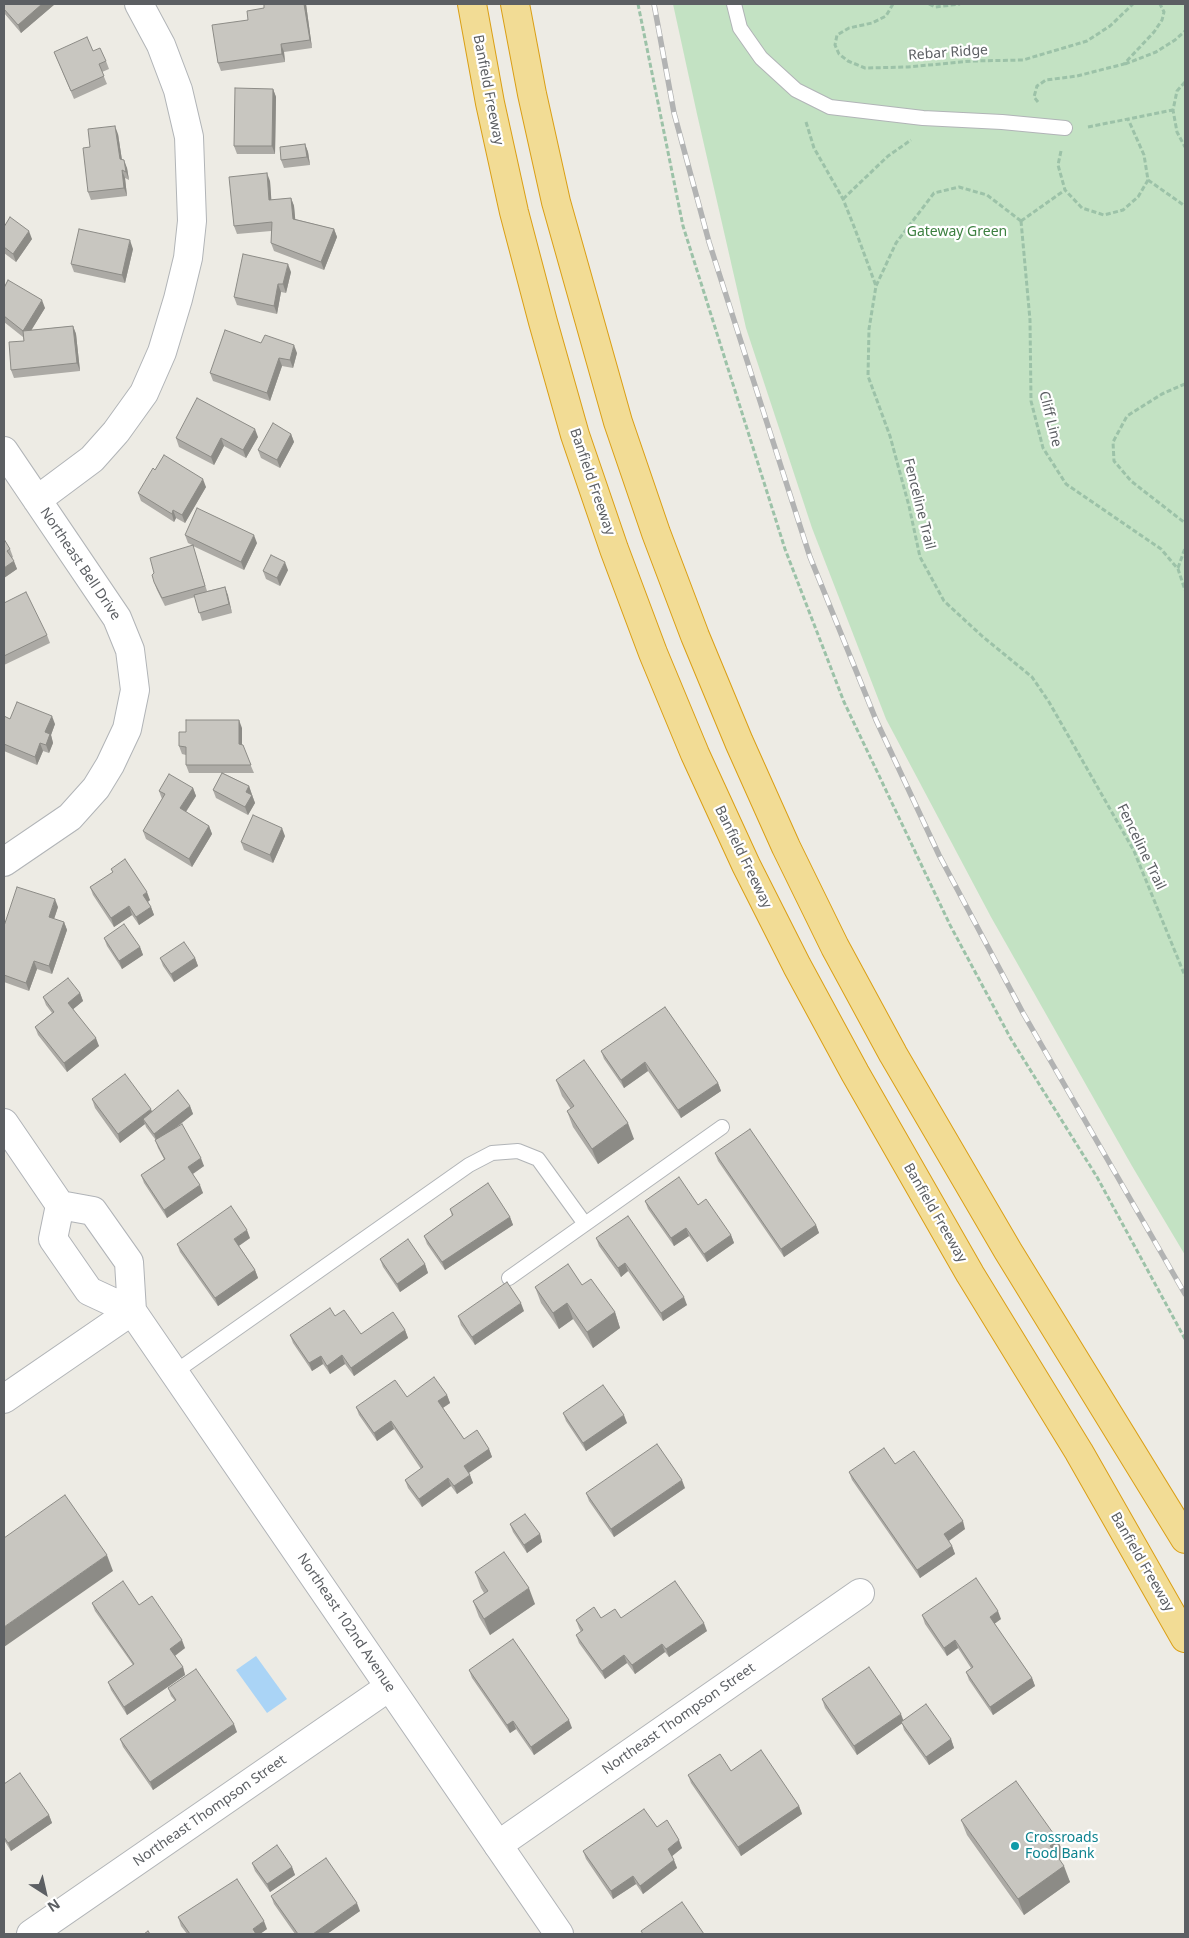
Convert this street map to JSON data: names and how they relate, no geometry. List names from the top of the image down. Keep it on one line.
{"streets":{"highway":["Banfield Freeway"],"street":["Northeast Bell Drive","Northeast 102nd Avenue","Northeast Thompson Street"],"path":["Rebar Ridge","Cliff Line","Fenceline Trail"]},"crossings":[["Cliff Line","Fenceline Trail"],["Northeast 102nd Avenue","Northeast Thompson Street"]],"parks":["Gateway Green"],"places":["Crossroads Food Bank"],"north":"bottom right"}
